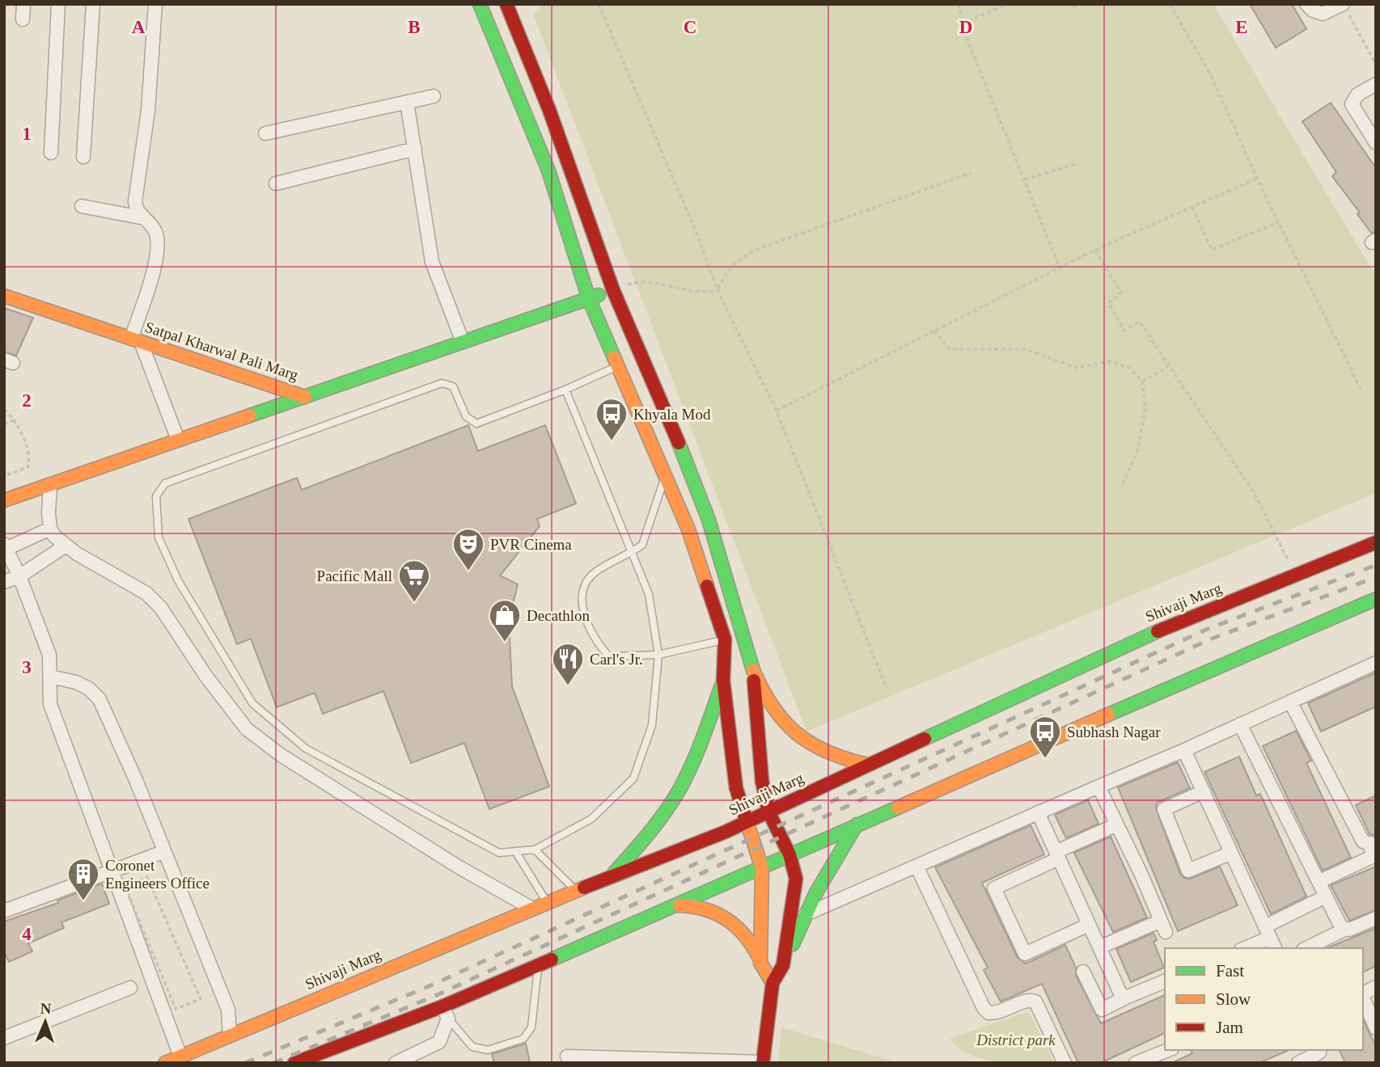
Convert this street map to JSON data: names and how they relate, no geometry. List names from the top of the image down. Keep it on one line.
{"streets":{"street":["Satpal Kharwal Pali Marg","Shivaji Marg"]},"parks":["District park"],"places":{"bus stop":["Khyala Mod","Subhash Nagar"],"theatre":["PVR Cinema"],"supermarket":["Pacific Mall"],"shop":["Decathlon"],"restaurant":["Carl's Jr."],"building":["Coronet Engineers Office"]},"legend":["Fast","Slow","Jam"],"north":"top","grid":{"columns":["A","B","C","D","E"],"rows":["1","2","3","4"]}}
